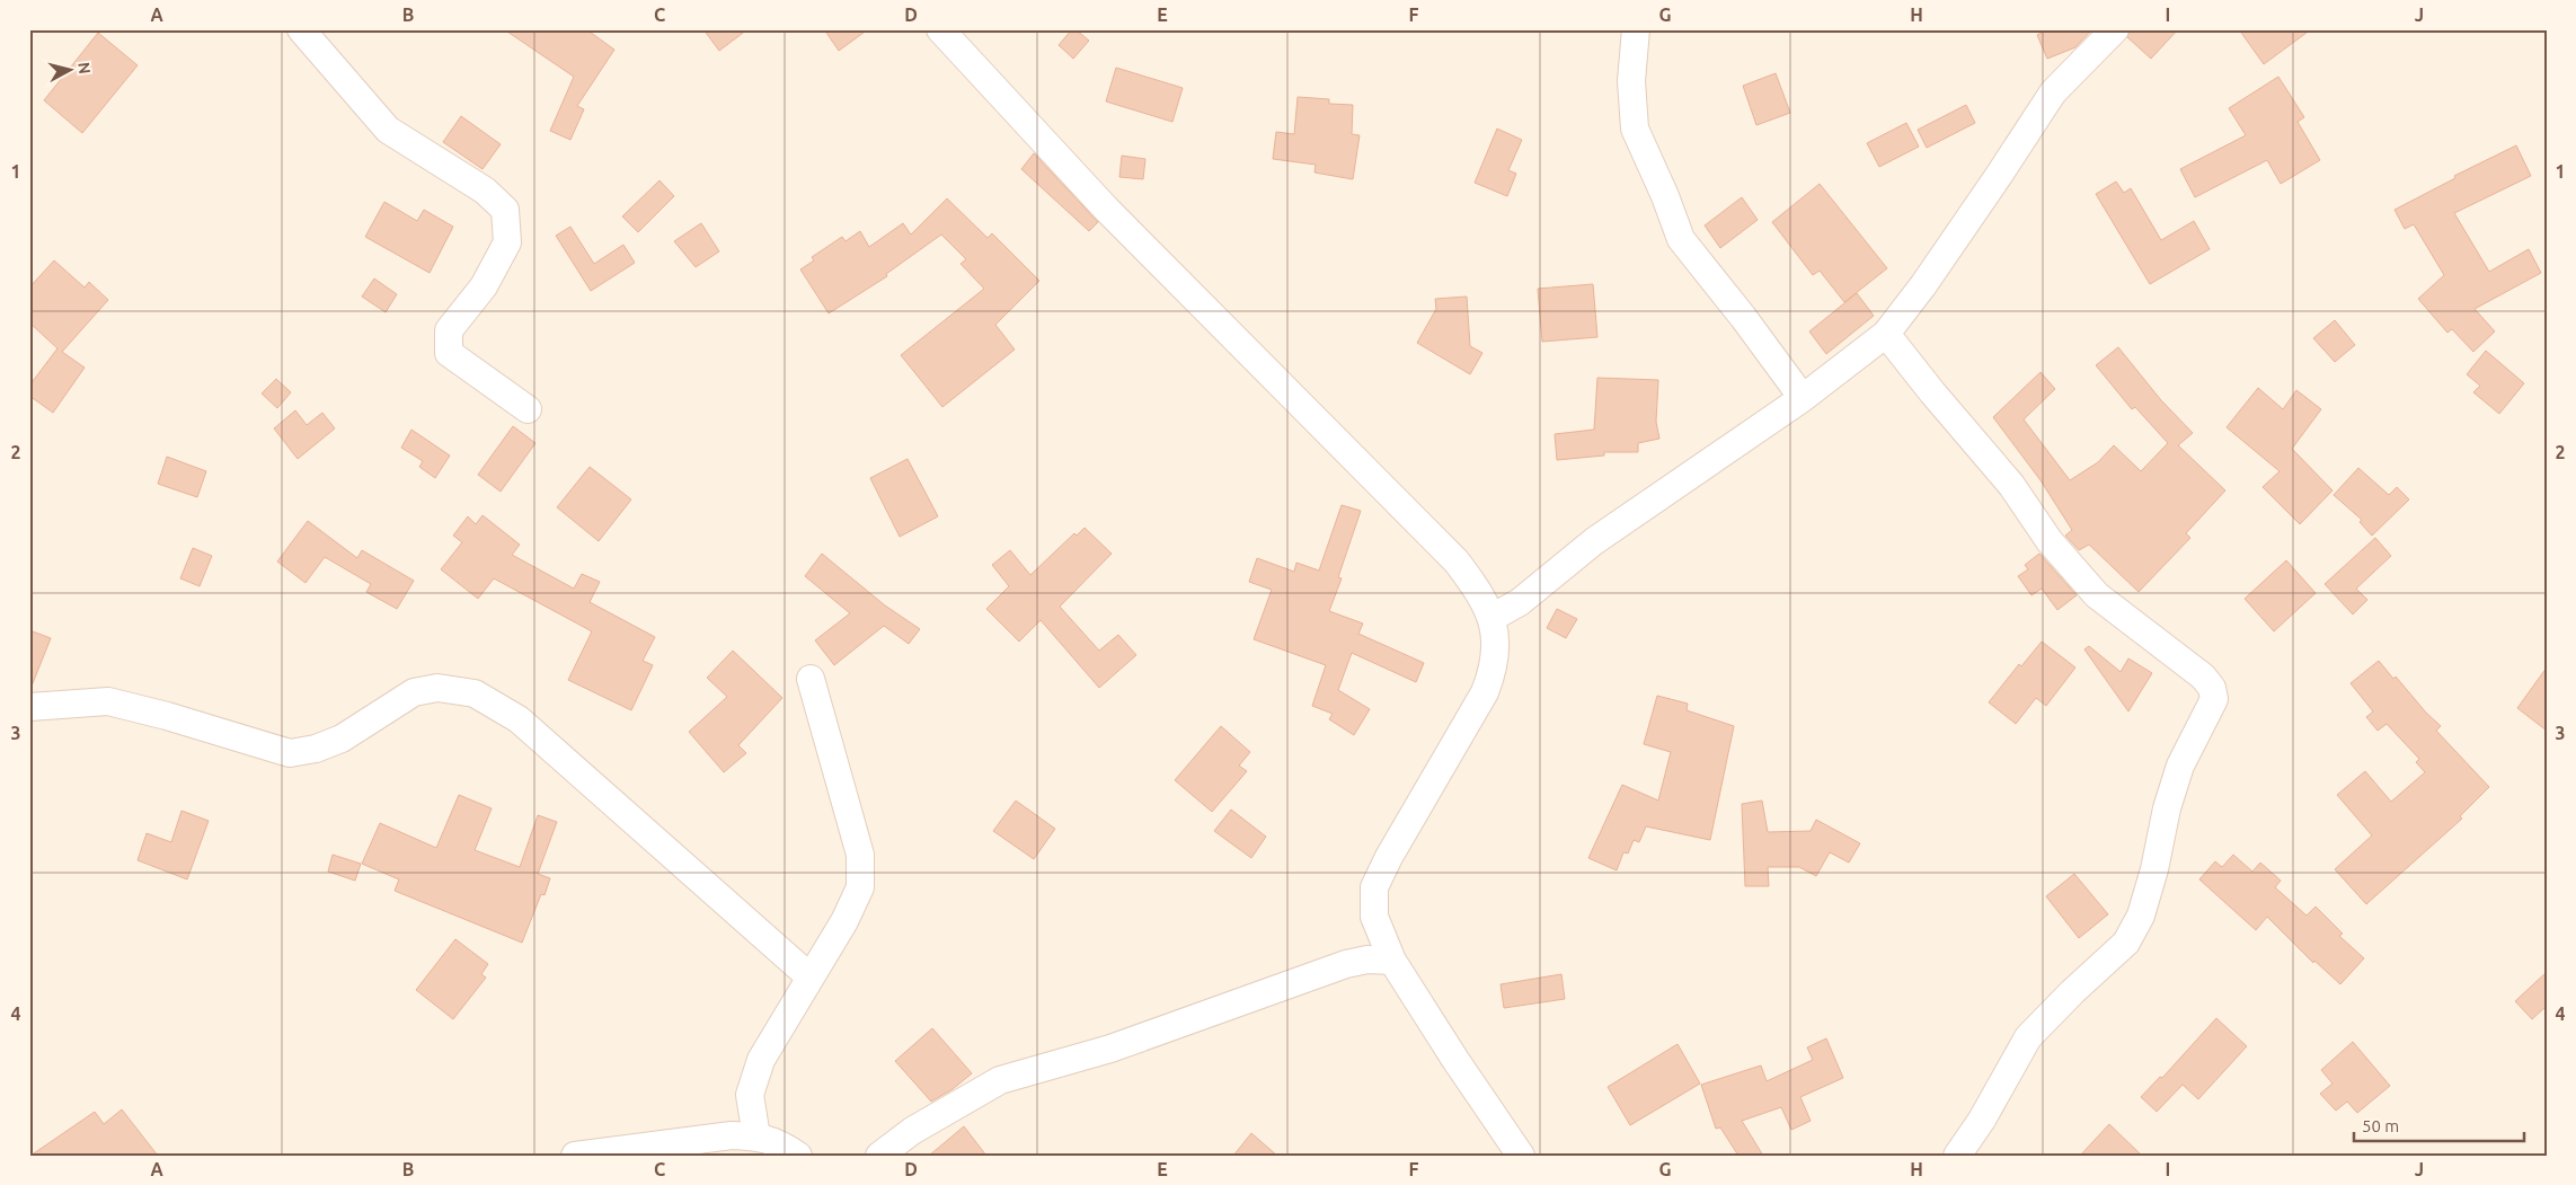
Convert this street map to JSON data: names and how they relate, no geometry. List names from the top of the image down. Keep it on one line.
{"scale_bar":"50 m","north":"right","grid":{"columns":["A","B","C","D","E","F","G","H","I","J"],"rows":["1","2","3","4"]}}
